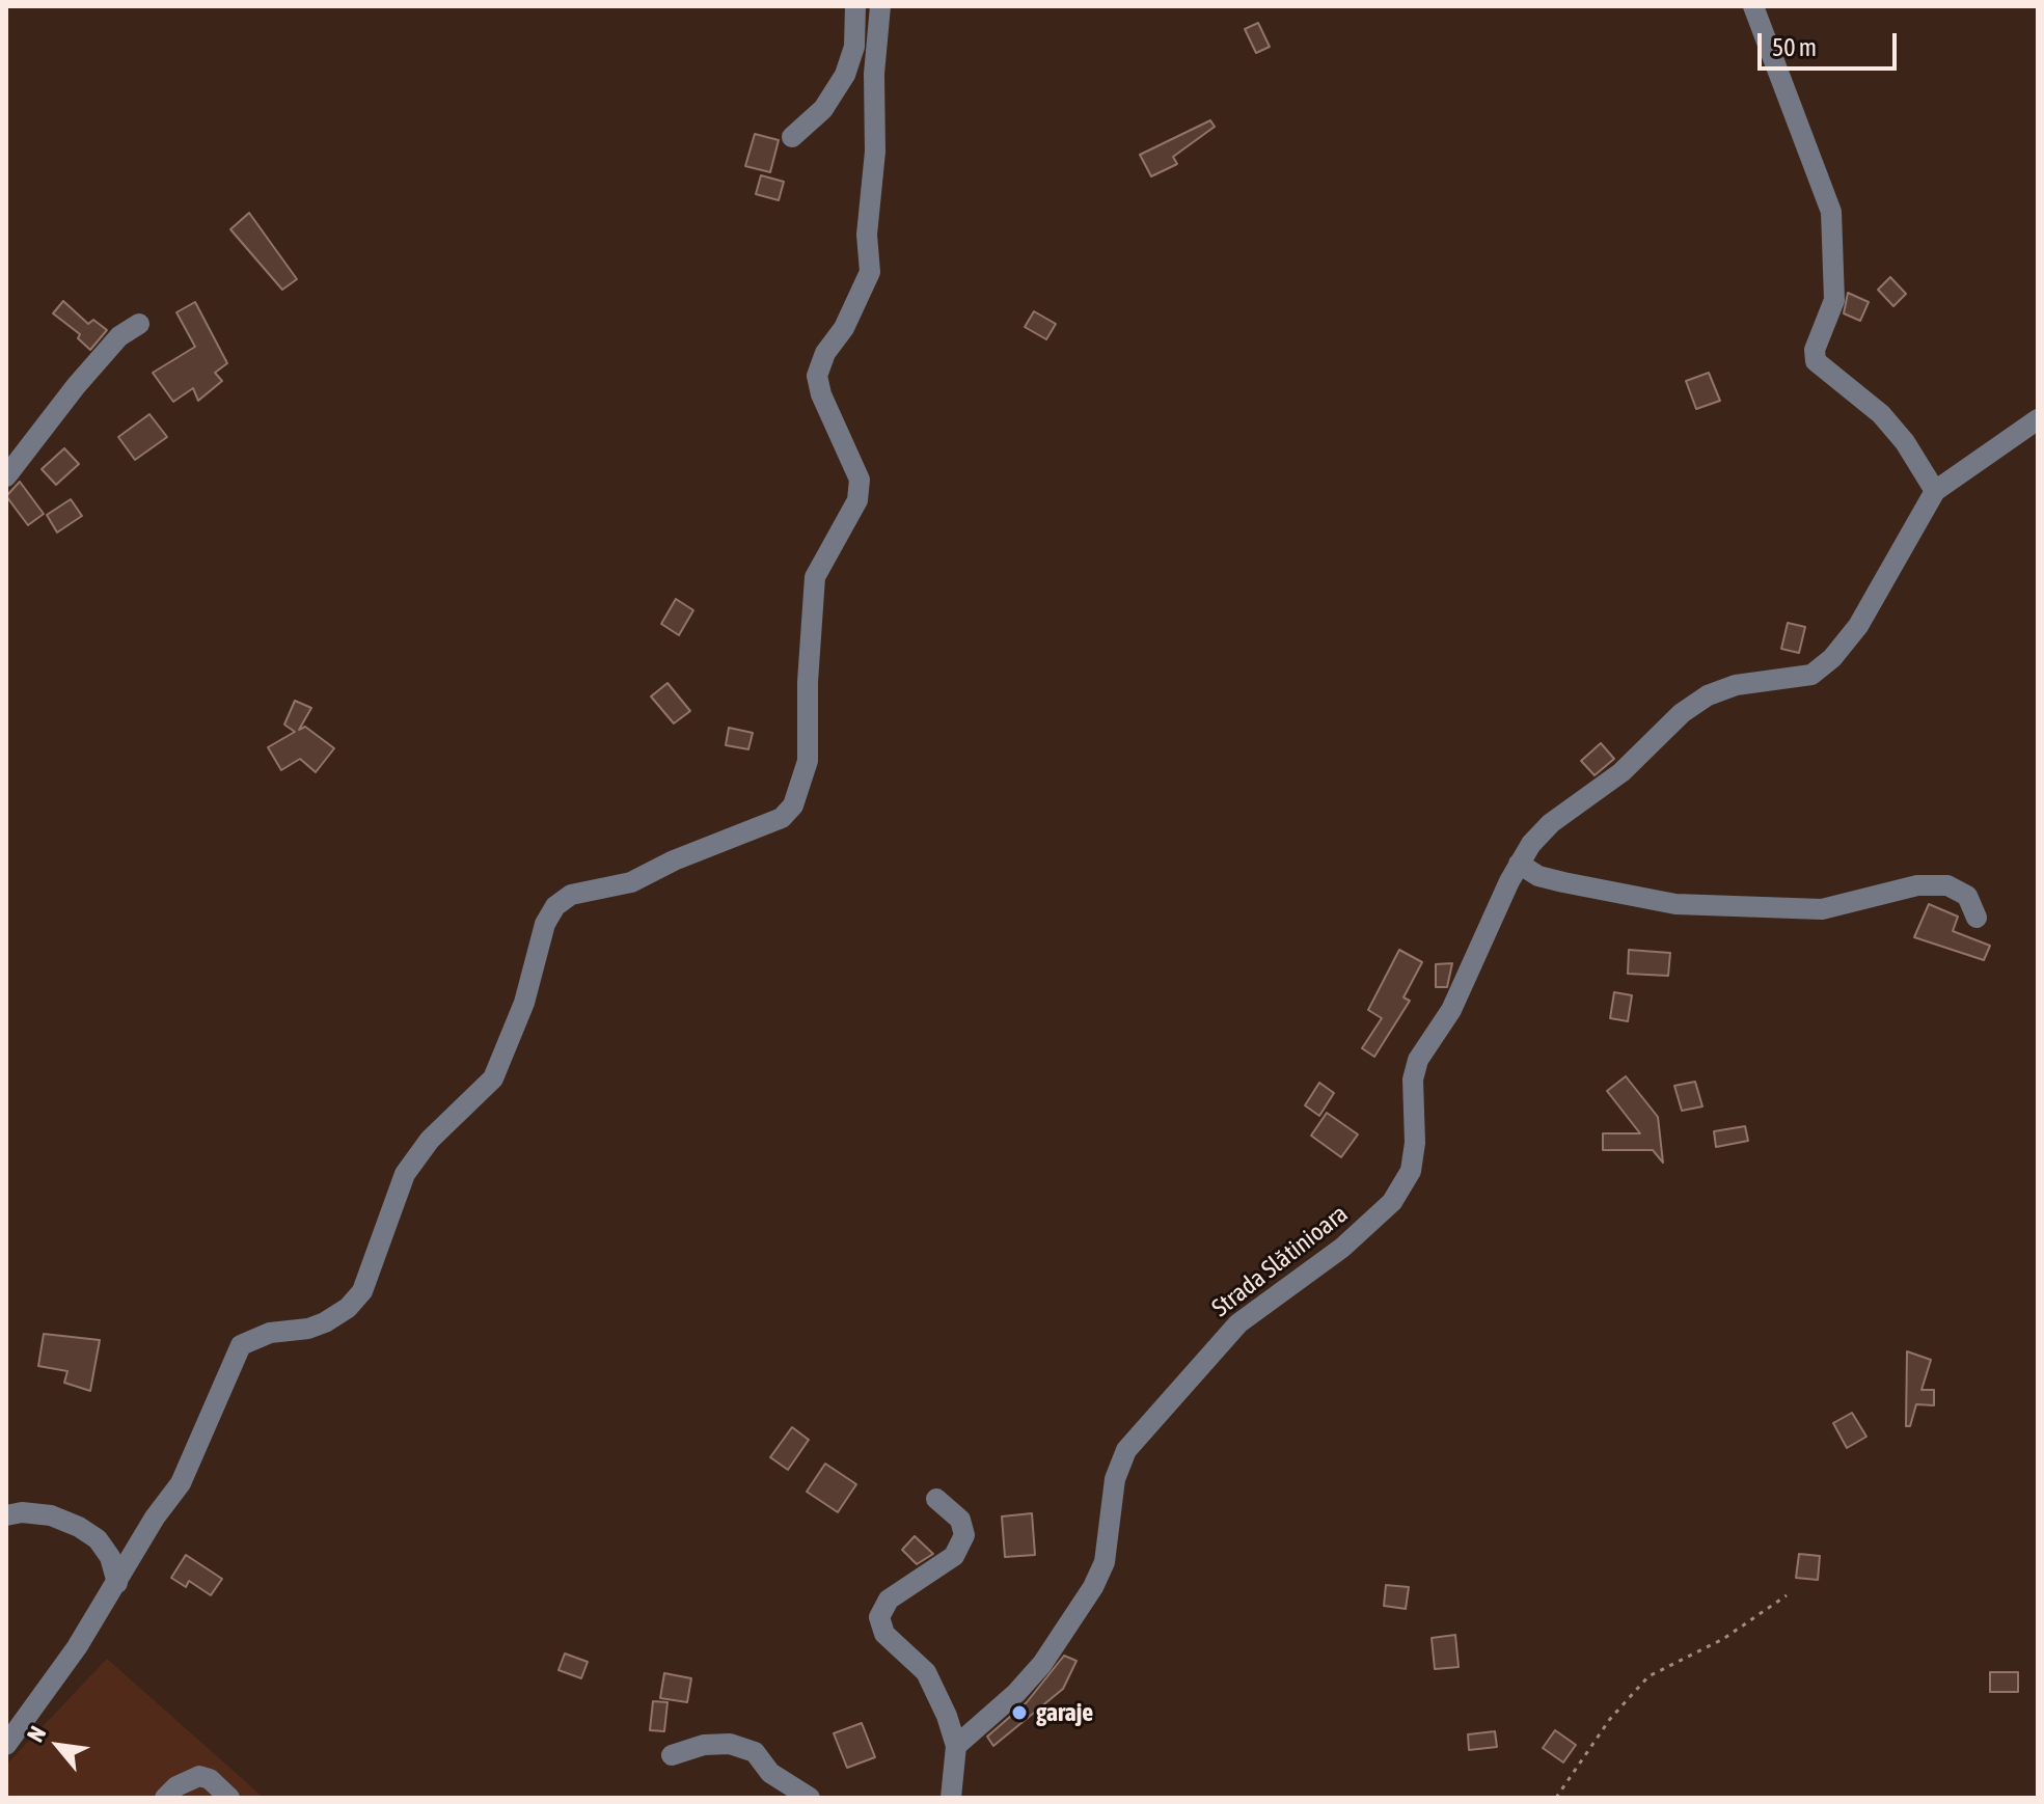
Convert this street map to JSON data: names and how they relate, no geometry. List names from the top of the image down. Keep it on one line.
{"streets":{"street":["Strada Slătinioara"]},"places":["garaje"],"scale_bar":"50 m","north":"top left"}
